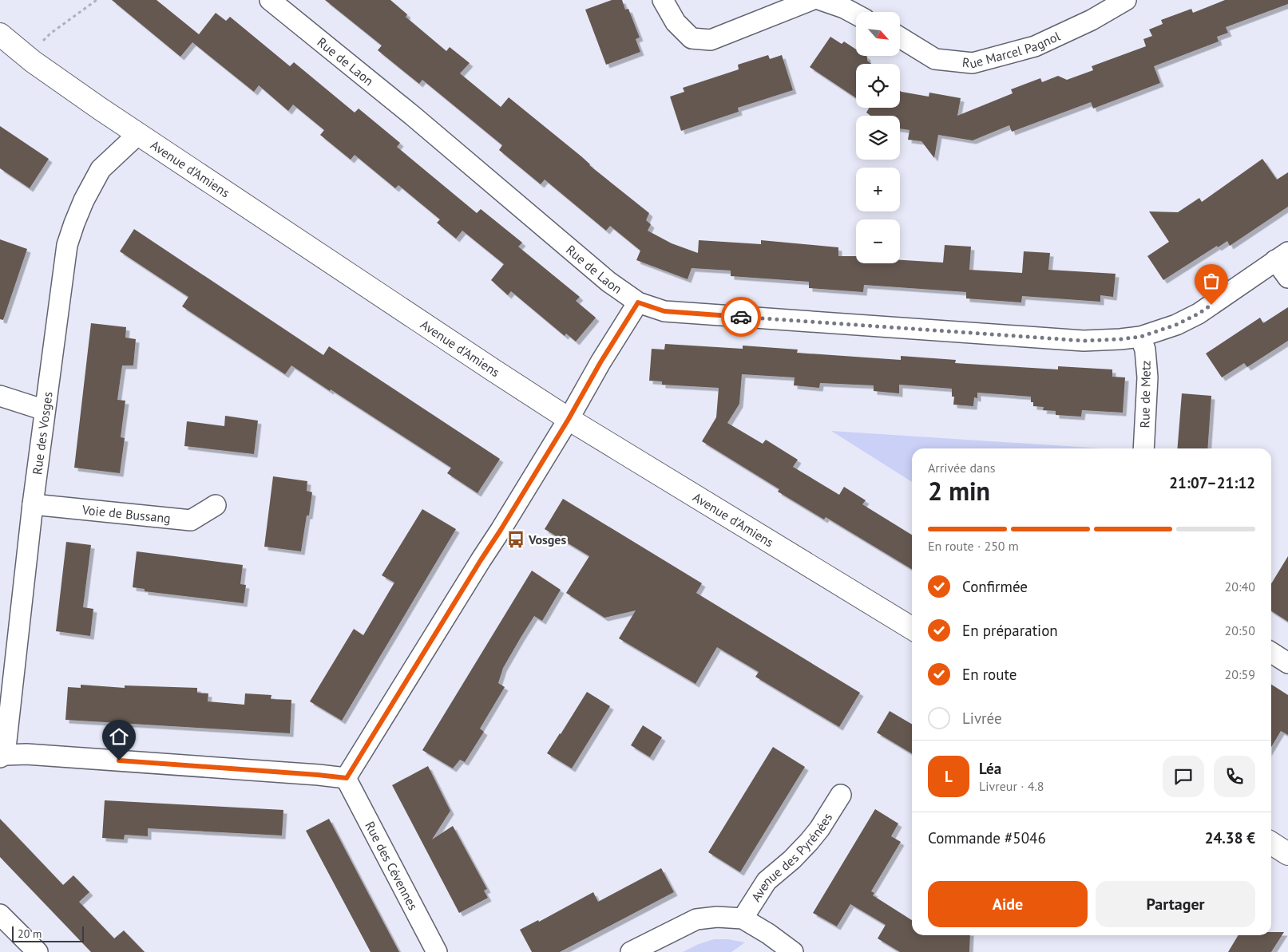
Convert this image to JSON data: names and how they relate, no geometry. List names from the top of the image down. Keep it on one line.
{"streets":{"main road":["Avenue d'Amiens"],"street":["Rue Marcel Pagnol","Rue de Laon","Rue de Metz","Rue des Vosges","Voie de Bussang","Avenue des Pyrénées","Rue des Cévennes"]},"crossings":[["Rue de Laon","Rue de Metz"],["Avenue d'Amiens","Rue des Vosges"],["Rue des Vosges","Voie de Bussang"]],"places":{"bus stop":["Vosges"]},"scale_bar":"20 m","north":"bottom right","page":{"map_buttons":["+","−"],"heading":["2 min","Arrivée dans","21:07–21:12"],"panel":["Léa","Livreur · 4.8","Commande #5046","24.38 €"],"bar":"En route · 250 m","list":[["Confirmée","20:40"],["En préparation","20:50"],["En route","20:59"],"Livrée"],"round":"L","buttons":["Aide","Partager"],"scale":"20 m"}}
